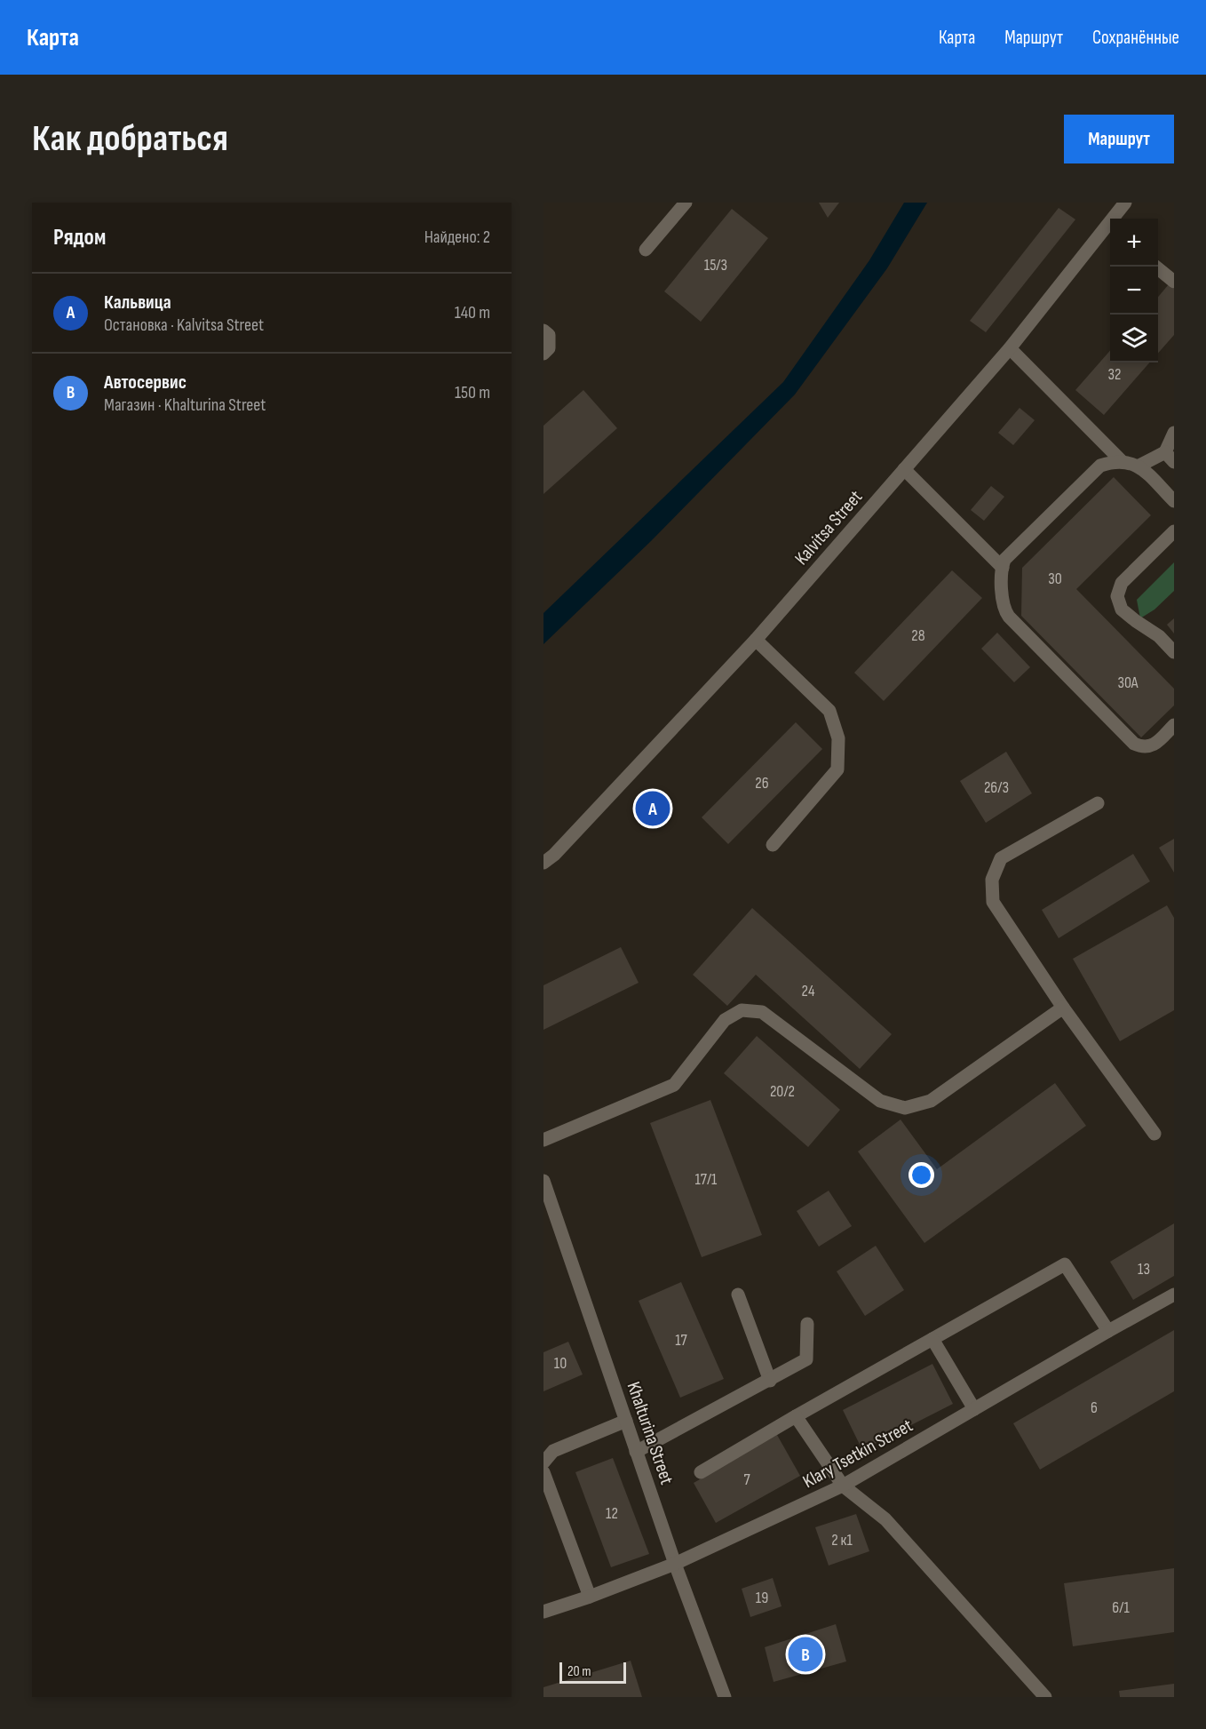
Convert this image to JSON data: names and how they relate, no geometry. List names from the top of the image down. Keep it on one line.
{"streets":{"street":["Kalvitsa Street","Khalturina Street","Klary Tsetkin Street"]},"crossings":[["Khalturina Street","Klary Tsetkin Street"]],"house_numbers":["15/3","32","30","28","30А","26","26/3","24","20/2","17/1","13","17","10","6","7","12","2 к1","19","6/1"],"scale_bar":"20 m","page":{"header":"Карта","nav":["Карта","Маршрут","Сохранённые"],"buttons":"Маршрут","title":"Как добраться","heading":["Рядом","Найдено: 2"],"map_buttons":["+","−"],"list":[{"mark":"A","name":"Кальвица","note":"Остановка · Kalvitsa Street","value":"140 m"},{"mark":"B","name":"Автосервис","note":"Магазин · Khalturina Street","value":"150 m"}],"pins":["A","B"],"scale":"20 m"}}
